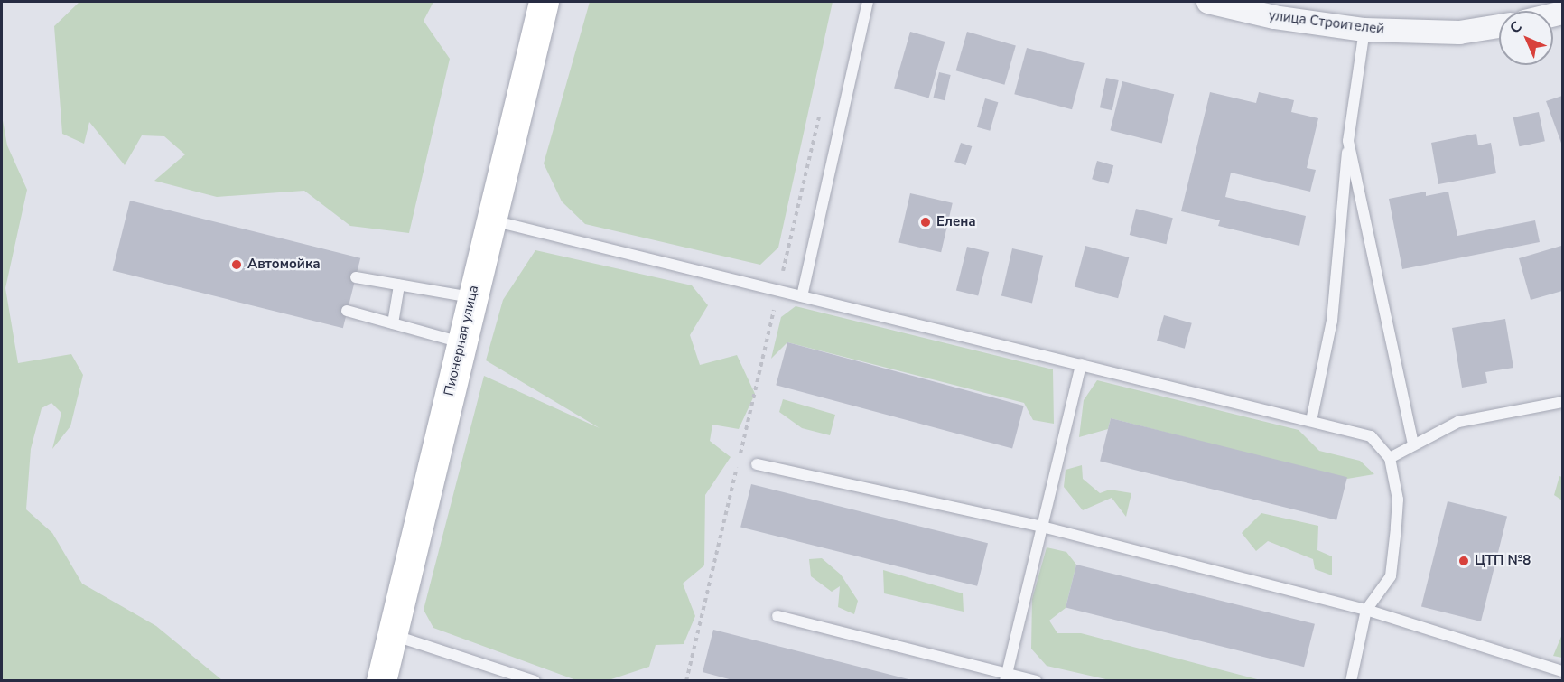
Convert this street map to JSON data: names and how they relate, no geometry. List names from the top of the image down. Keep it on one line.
{"streets":{"main road":["Пионерная улица"],"street":["улица Строителей"]},"places":["Елена","Автомойка","ЦТП №8"],"north":"top left"}
